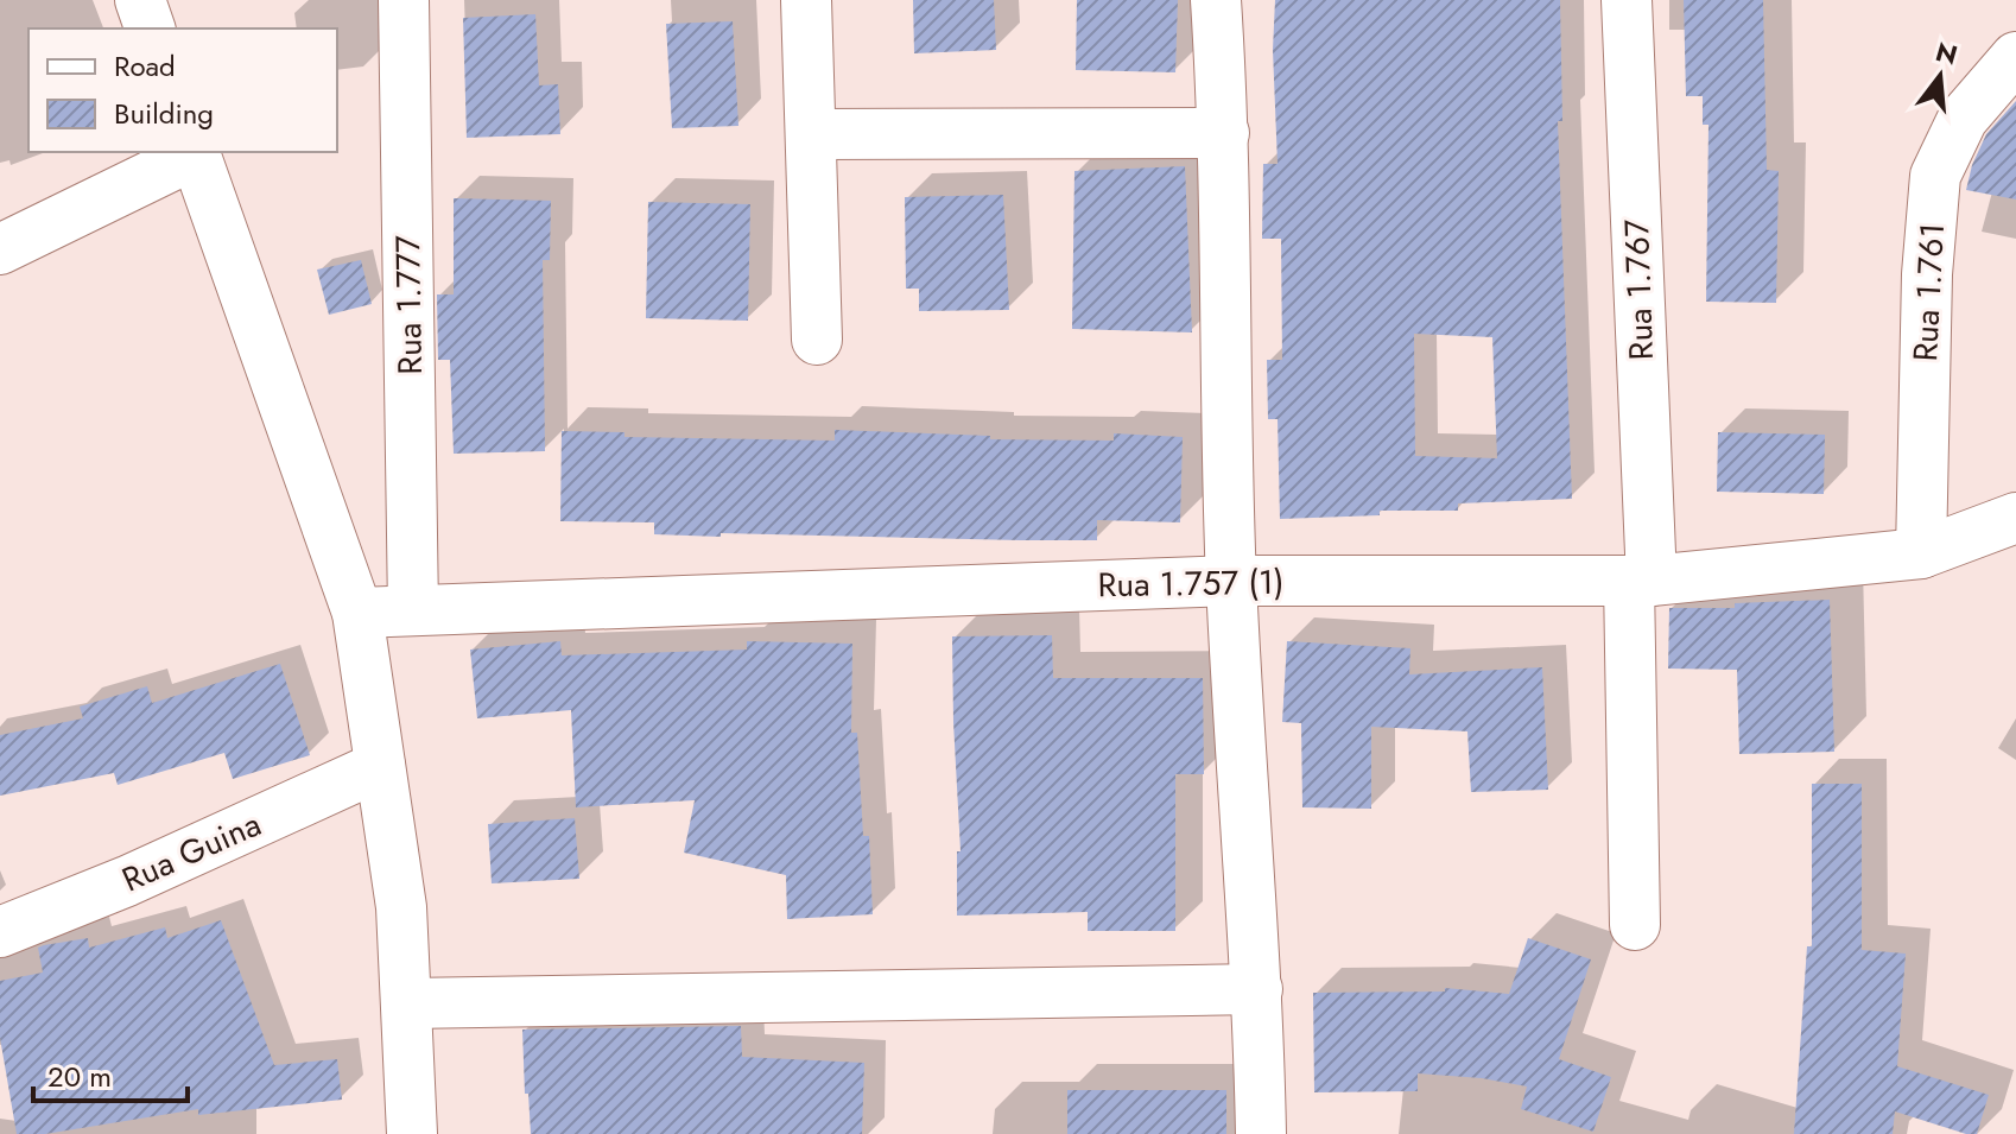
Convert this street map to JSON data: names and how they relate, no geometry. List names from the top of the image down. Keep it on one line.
{"streets":{"street":["Rua 1.767","Rua 1.761","Rua 1.777","Rua 1.757 (1)","Rua Guina"]},"crossings":[["Rua 1.767","Rua 1.757 (1)"],["Rua 1.761","Rua 1.757 (1)"],["Rua 1.777","Rua 1.757 (1)"]],"legend":["Road","Building"],"scale_bar":"20 m","north":"top"}
